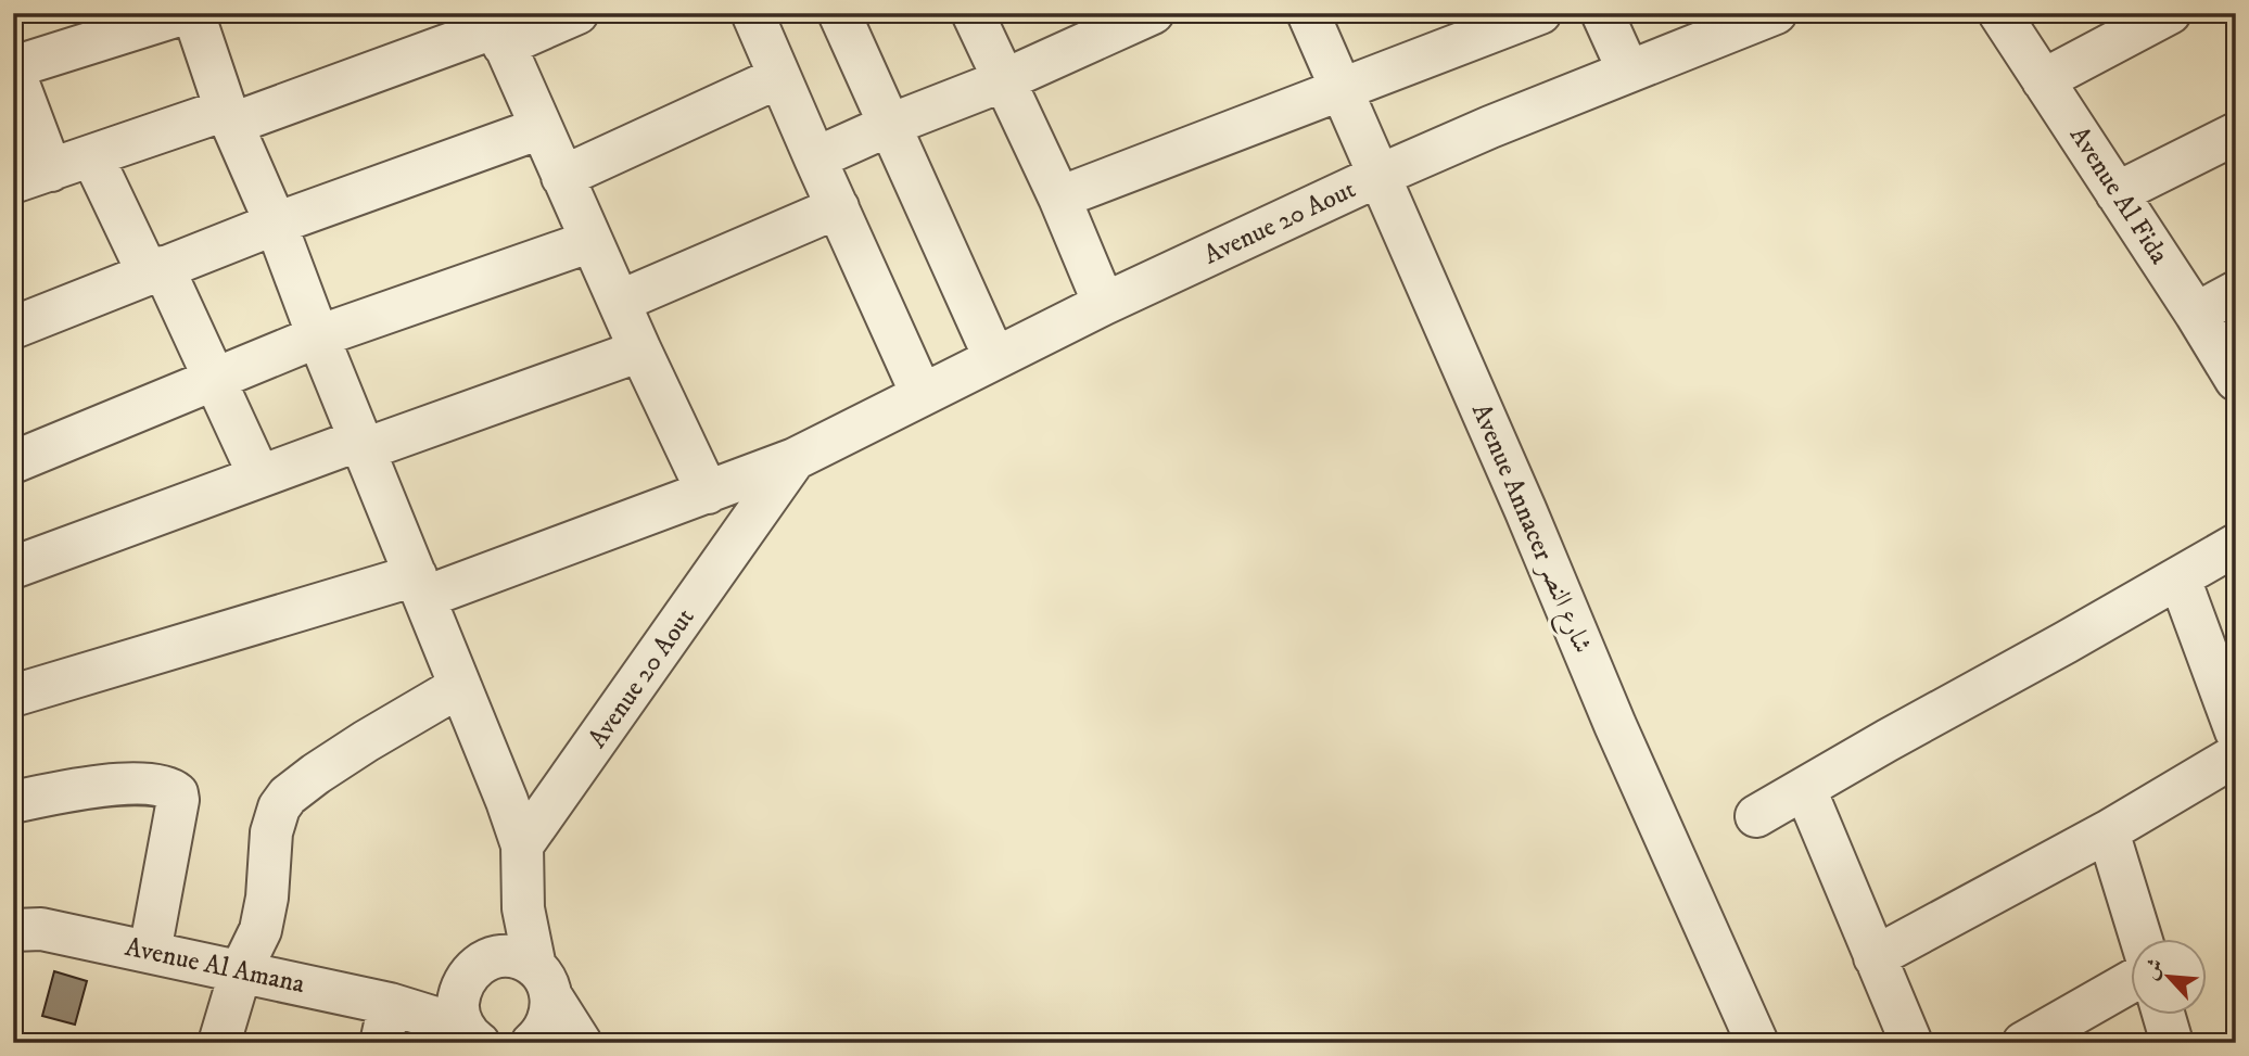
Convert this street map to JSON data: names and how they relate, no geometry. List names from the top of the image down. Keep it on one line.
{"streets":{"street":["Avenue Al Fida","Avenue 20 Aout","Avenue Annacer شارع النصر","Avenue Al Amana"]},"crossings":[["Avenue 20 Aout","Avenue Annacer شارع النصر"]],"north":"top left"}
